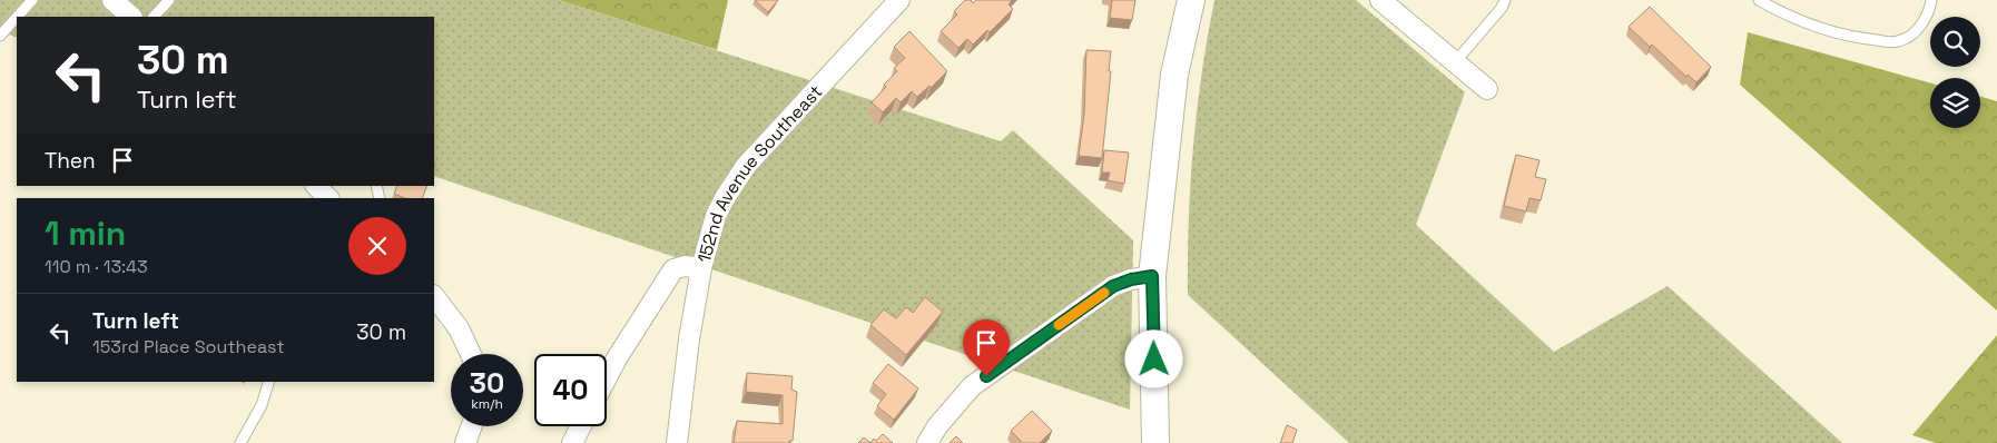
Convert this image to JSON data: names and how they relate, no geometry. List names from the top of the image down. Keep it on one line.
{"streets":{"street":["152nd Avenue Southeast"]},"page":{"turn":["30 m","Turn left"],"then":"Then","heading":["1 min","110 m · 13:43"],"list":[{"name":"Turn left","note":"153rd Place Southeast","value":"30 m"}],"speed":"30 km/h","limit":"40"}}
